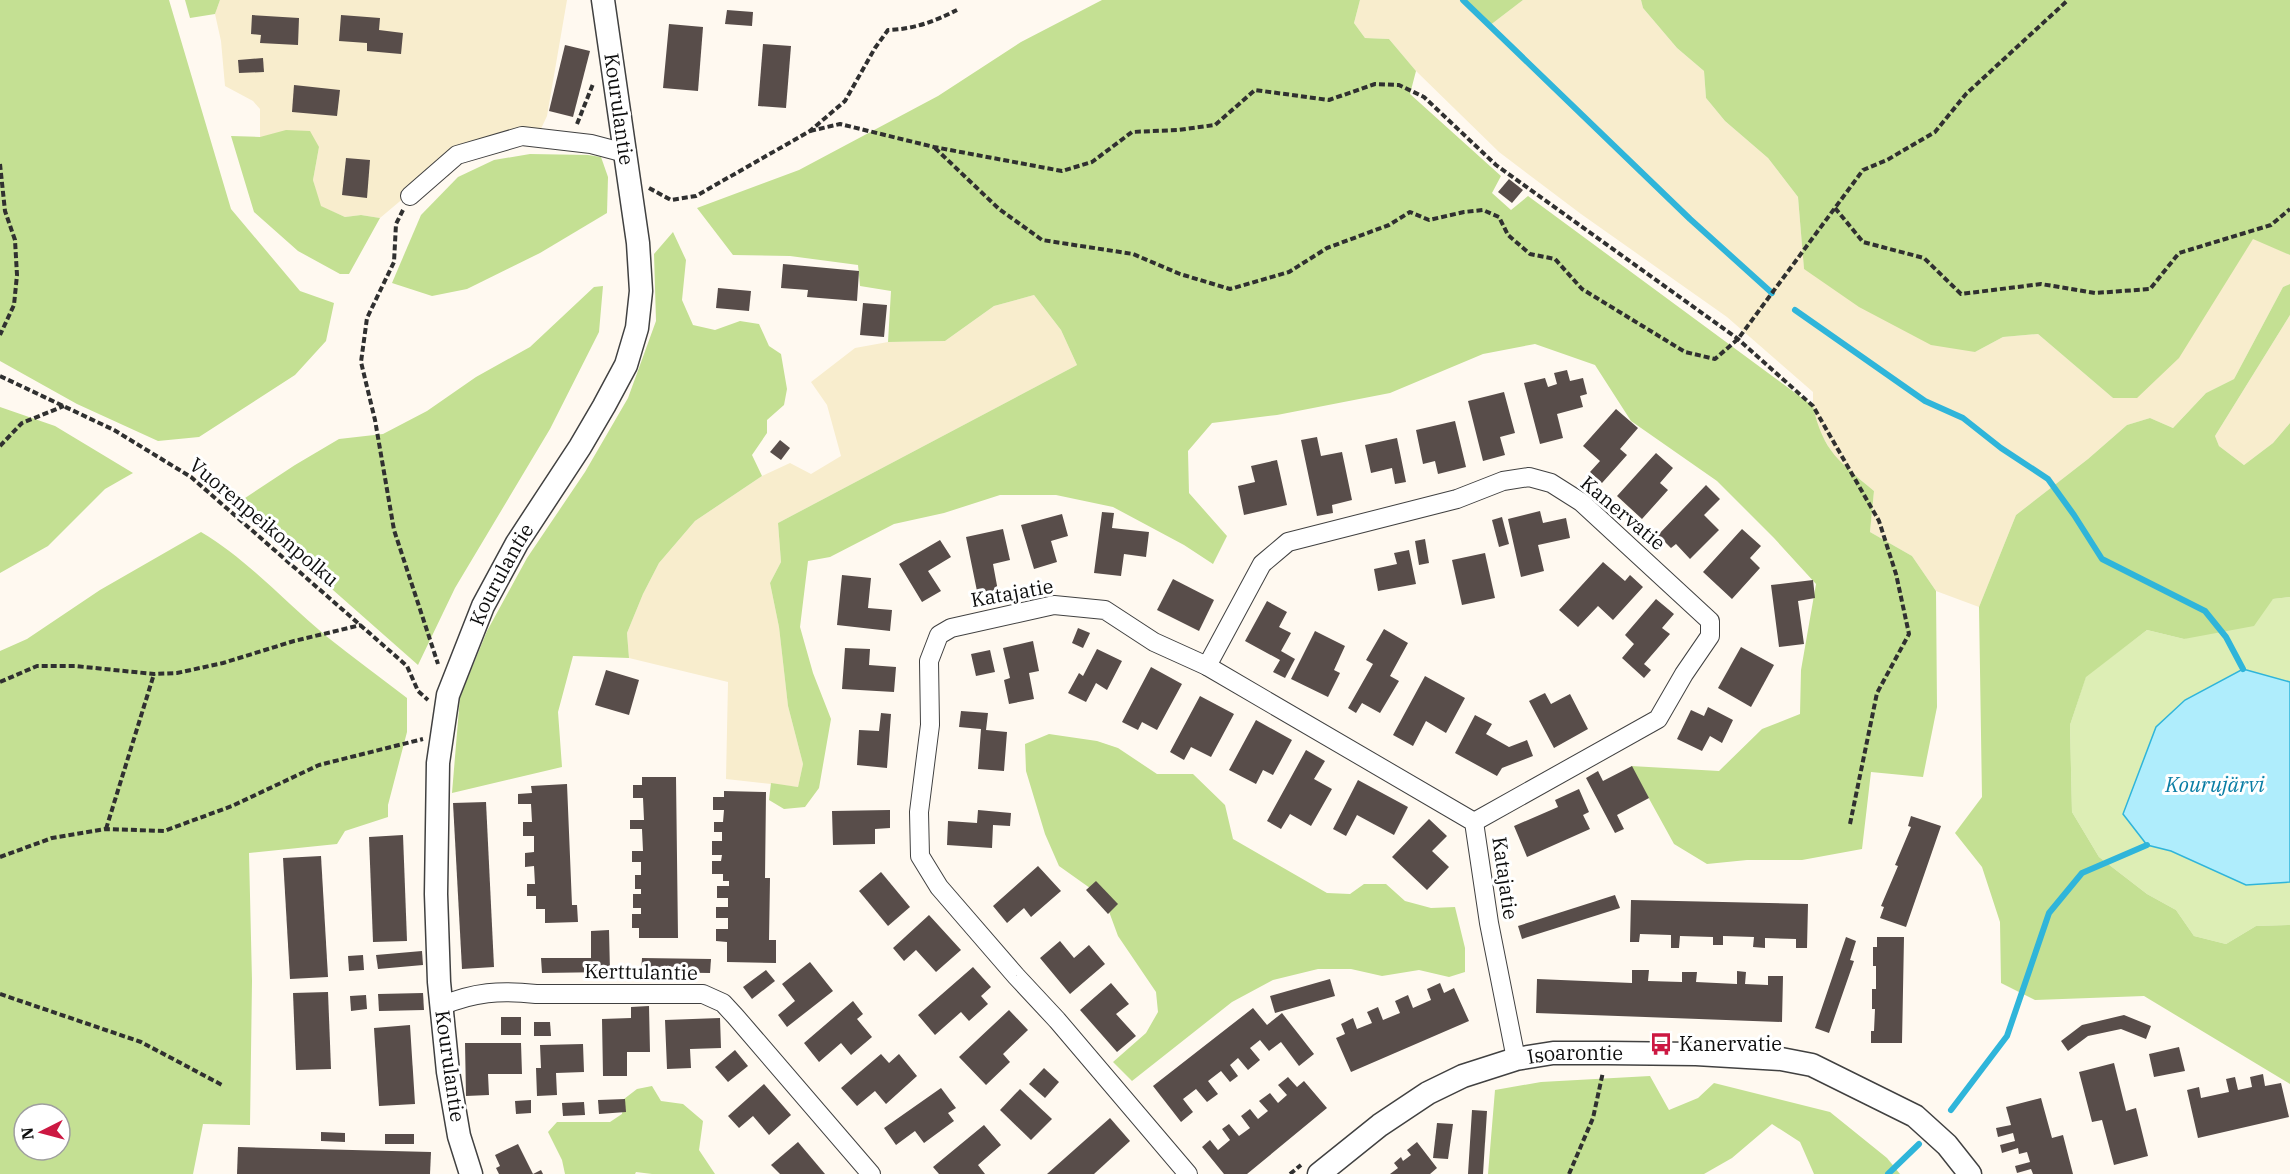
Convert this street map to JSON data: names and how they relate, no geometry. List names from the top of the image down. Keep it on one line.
{"streets":{"street":["Kourulantie","Kanervatie","Katajatie","Kerttulantie","Isoarontie"],"path":["Vuorenpeikonpolku"]},"crossings":[["Kourulantie","Vuorenpeikonpolku"],["Kourulantie","Kerttulantie"],["Kanervatie","Katajatie"],["Katajatie","Isoarontie"]],"water":["Kourujärvi"],"places":{"bus stop":["Kanervatie"]},"north":"left"}
